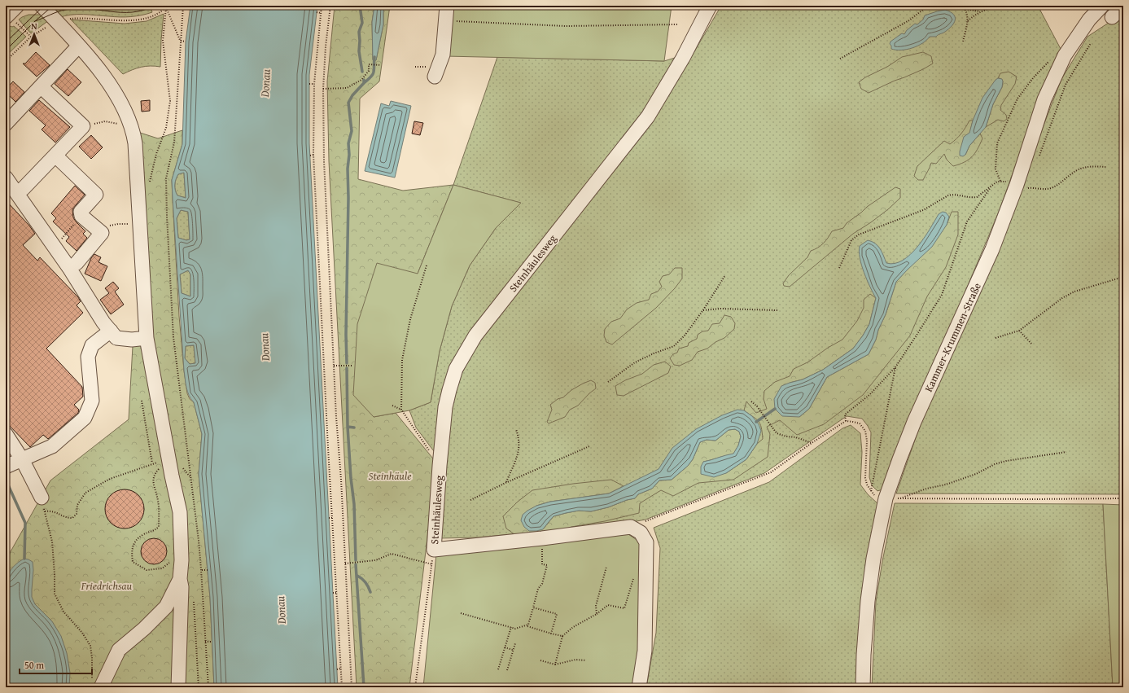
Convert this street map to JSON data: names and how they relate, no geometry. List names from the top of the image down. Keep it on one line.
{"streets":{"street":["Steinhäulesweg","Kammer-Krummen-Straße"]},"water":["Donau"],"parks":["Steinhäule","Friedrichsau"],"scale_bar":"50 m","north":"top"}
